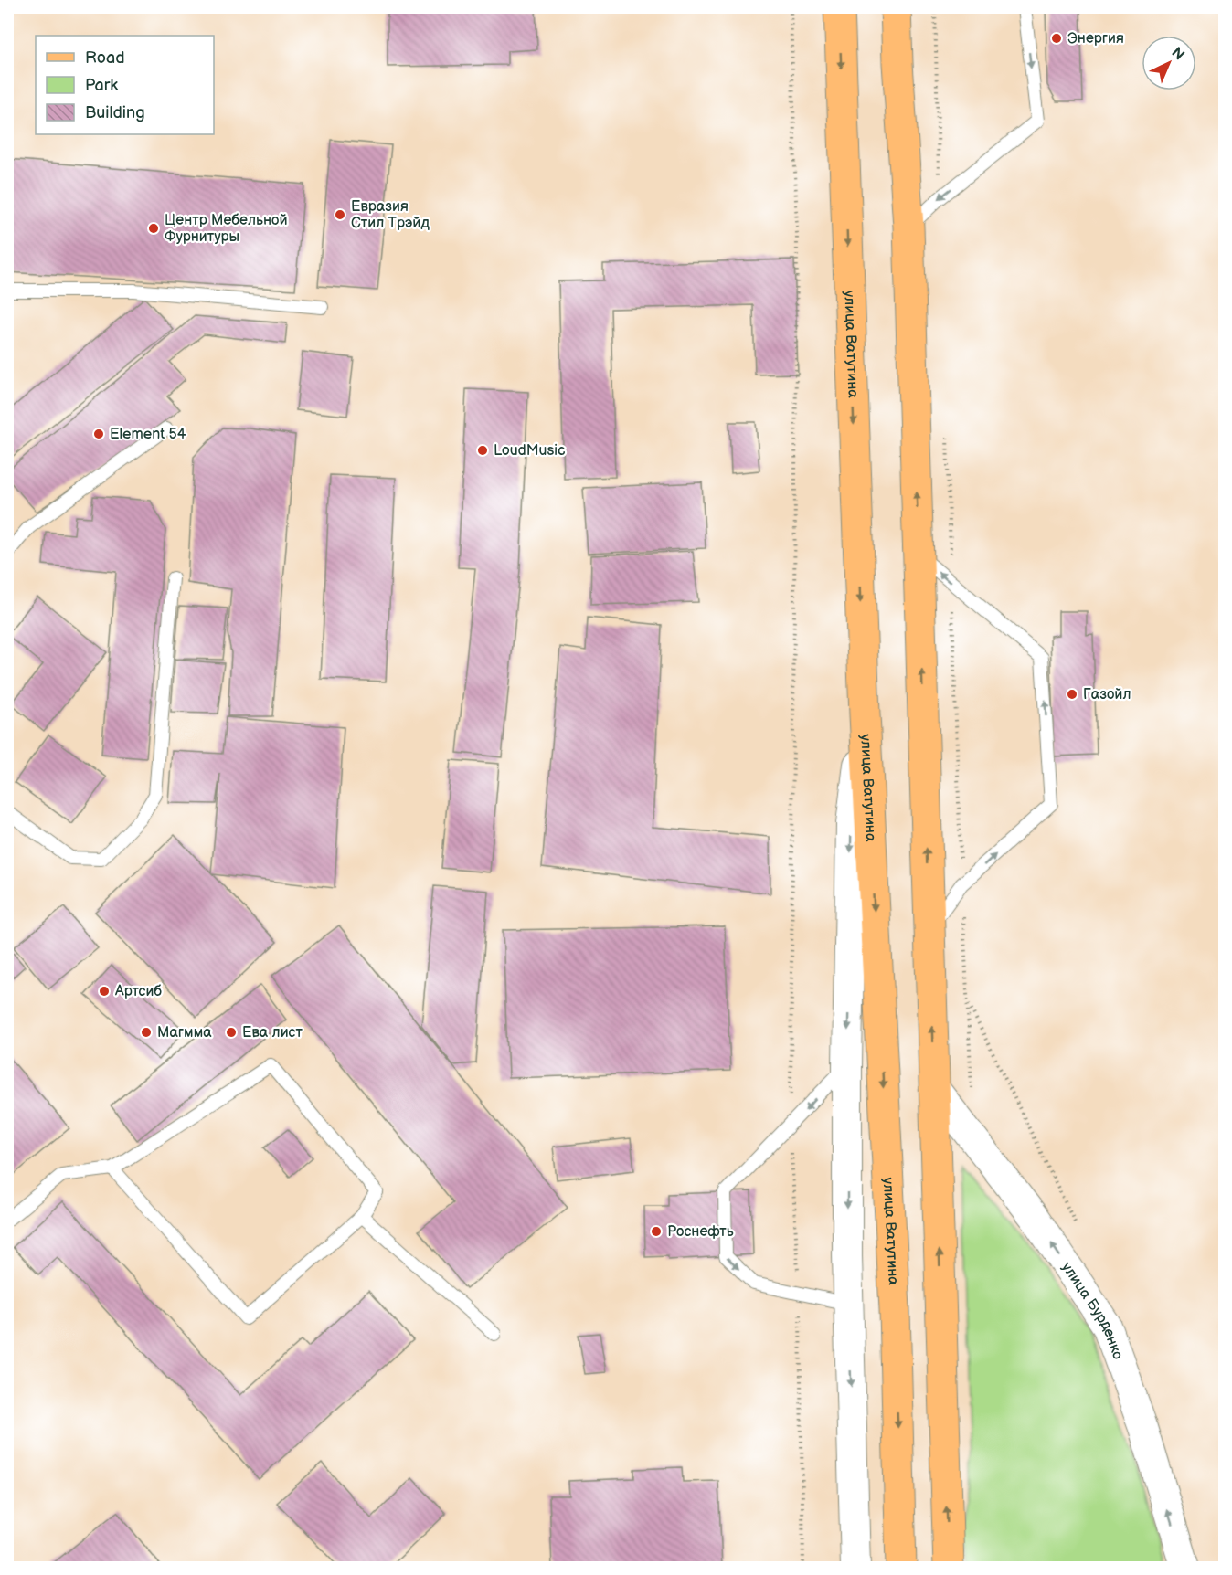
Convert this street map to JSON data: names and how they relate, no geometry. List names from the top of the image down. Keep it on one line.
{"streets":{"main road":["улица Ватутина"],"street":["улица Бурденко"]},"one_way":["улица Бурденко"],"places":["Энергия","Евразия Стил Трэйд","Центр Мебельной Фурнитуры","Element 54","LoudMusic","Газойл","Артсиб","Магмма","Ева лист","Роснефть"],"legend":["Road","Park","Building"],"north":"top right"}
